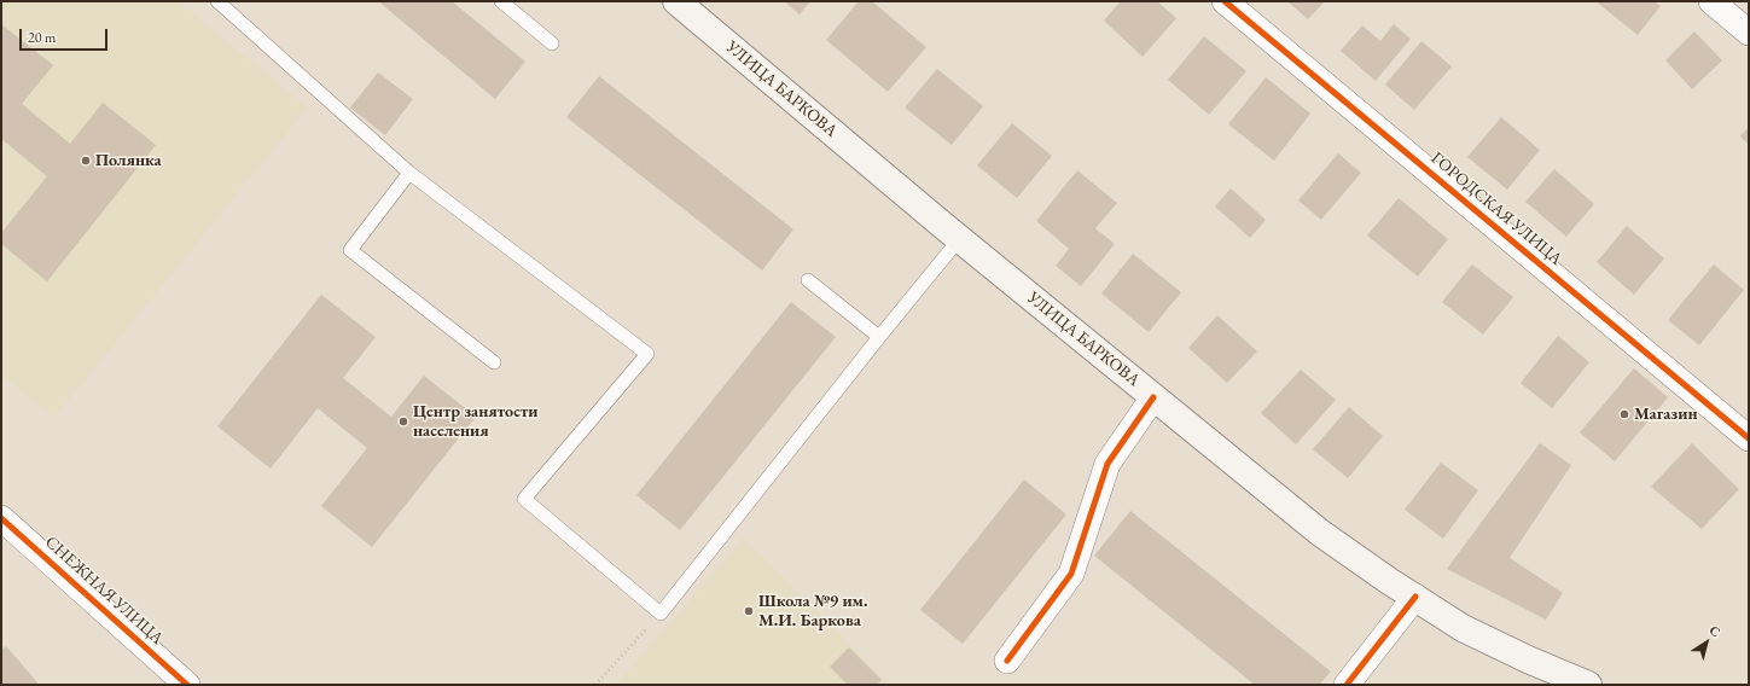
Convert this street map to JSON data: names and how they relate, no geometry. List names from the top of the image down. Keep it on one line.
{"streets":{"main road":["УЛИЦА БАРКОВА"],"street":["ГОРОДСКАЯ УЛИЦА","СНЕЖНАЯ УЛИЦА"]},"places":["Полянка","Магазин","Центр занятости населения","Школа №9 им. М.И. Баркова"],"scale_bar":"20 m","north":"top right"}
